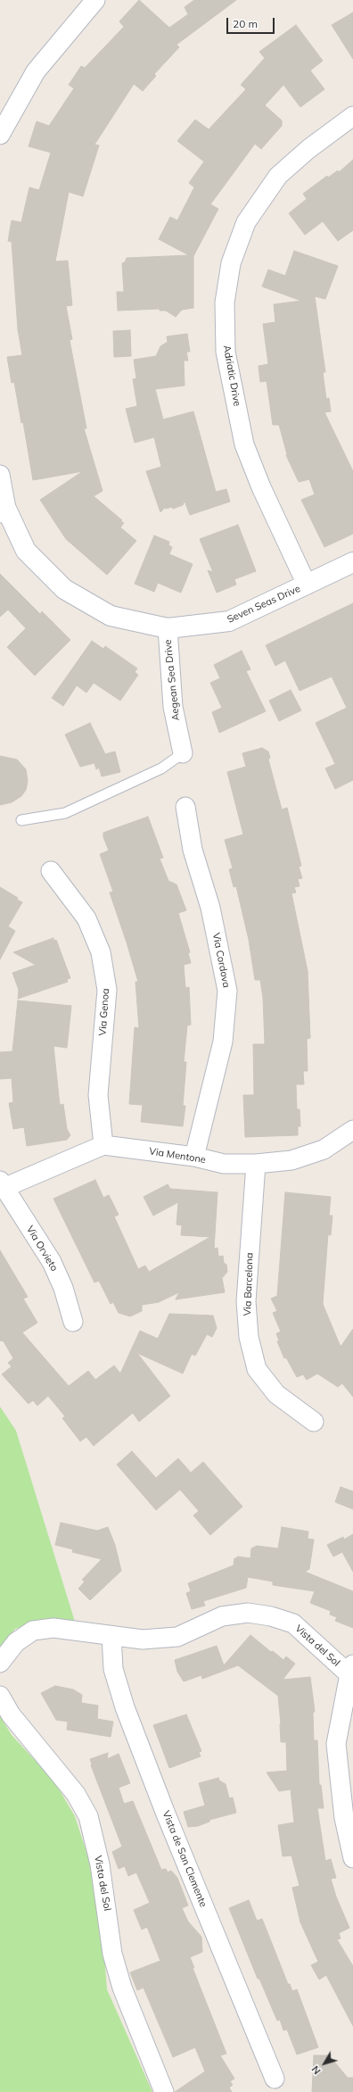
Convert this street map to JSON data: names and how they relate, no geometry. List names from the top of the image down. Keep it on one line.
{"streets":{"street":["Adriatic Drive","Seven Seas Drive","Aegean Sea Drive","Via Cordova","Via Genoa","Via Mentone","Via Orvieto","Via Barcelona","Vista del Sol","Vista de San Clemente"]},"crossings":[["Adriatic Drive","Seven Seas Drive"],["Seven Seas Drive","Aegean Sea Drive"],["Via Cordova","Via Mentone"],["Via Genoa","Via Mentone"],["Via Mentone","Via Barcelona"],["Vista del Sol","Vista de San Clemente"]],"scale_bar":"20 m","north":"bottom left"}
